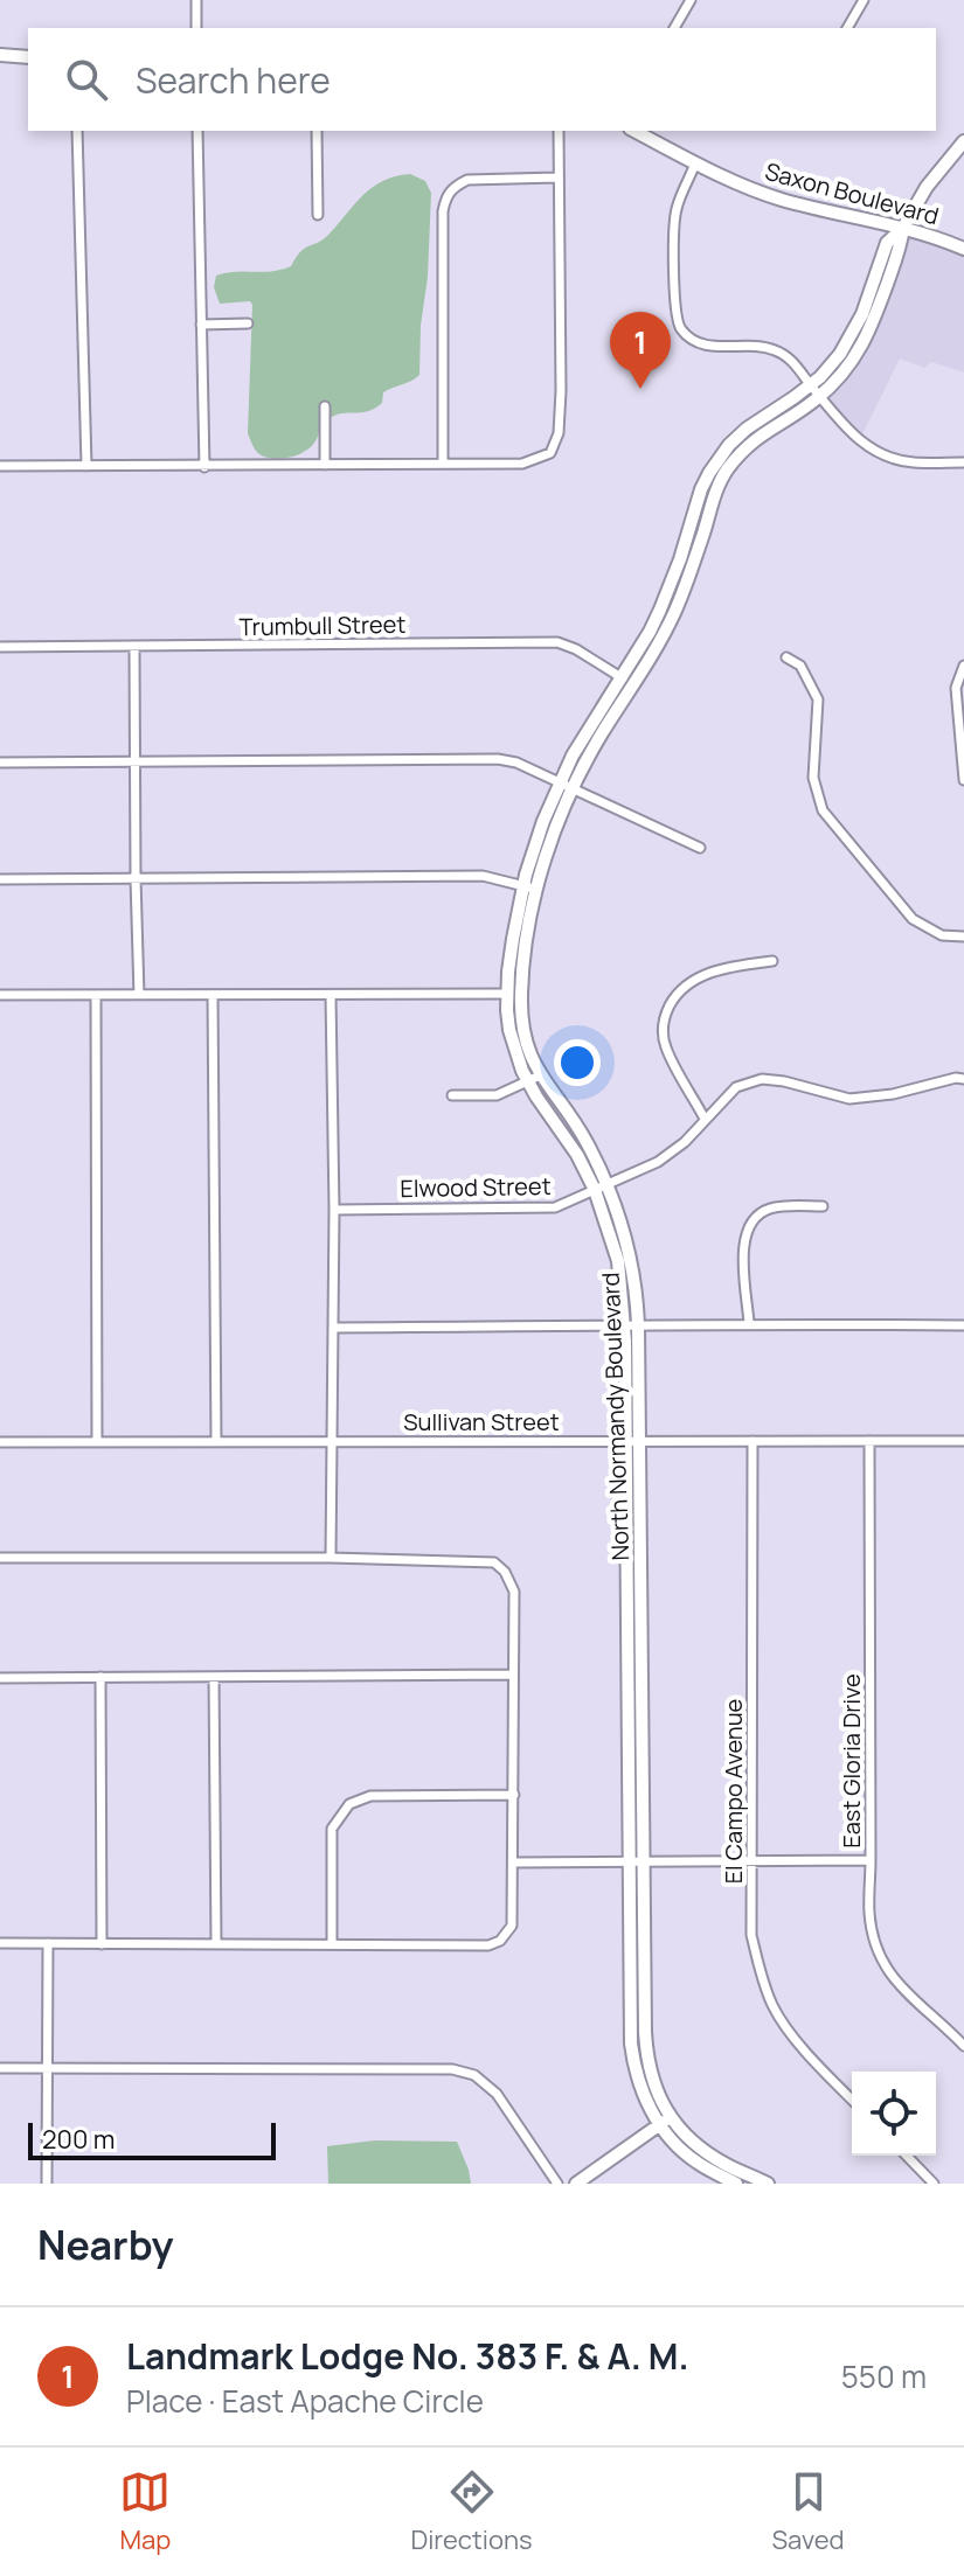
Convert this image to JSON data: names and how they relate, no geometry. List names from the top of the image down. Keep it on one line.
{"streets":{"street":["Saxon Boulevard","Trumbull Street","Elwood Street","North Normandy Boulevard","Sullivan Street","East Gloria Drive","El Campo Avenue"]},"crossings":[["Saxon Boulevard","North Normandy Boulevard"],["Trumbull Street","North Normandy Boulevard"],["Elwood Street","North Normandy Boulevard"],["North Normandy Boulevard","Sullivan Street"],["Sullivan Street","East Gloria Drive"],["Sullivan Street","El Campo Avenue"]],"scale_bar":"200 m","page":{"search":"Search here","pins":"1","scale":"200 m","heading":"Nearby","list":[{"mark":"1","name":"Landmark Lodge No. 383 F. & A. M.","note":"Place · East Apache Circle","value":"550 m"}],"nav":["Map","Directions","Saved"]}}
